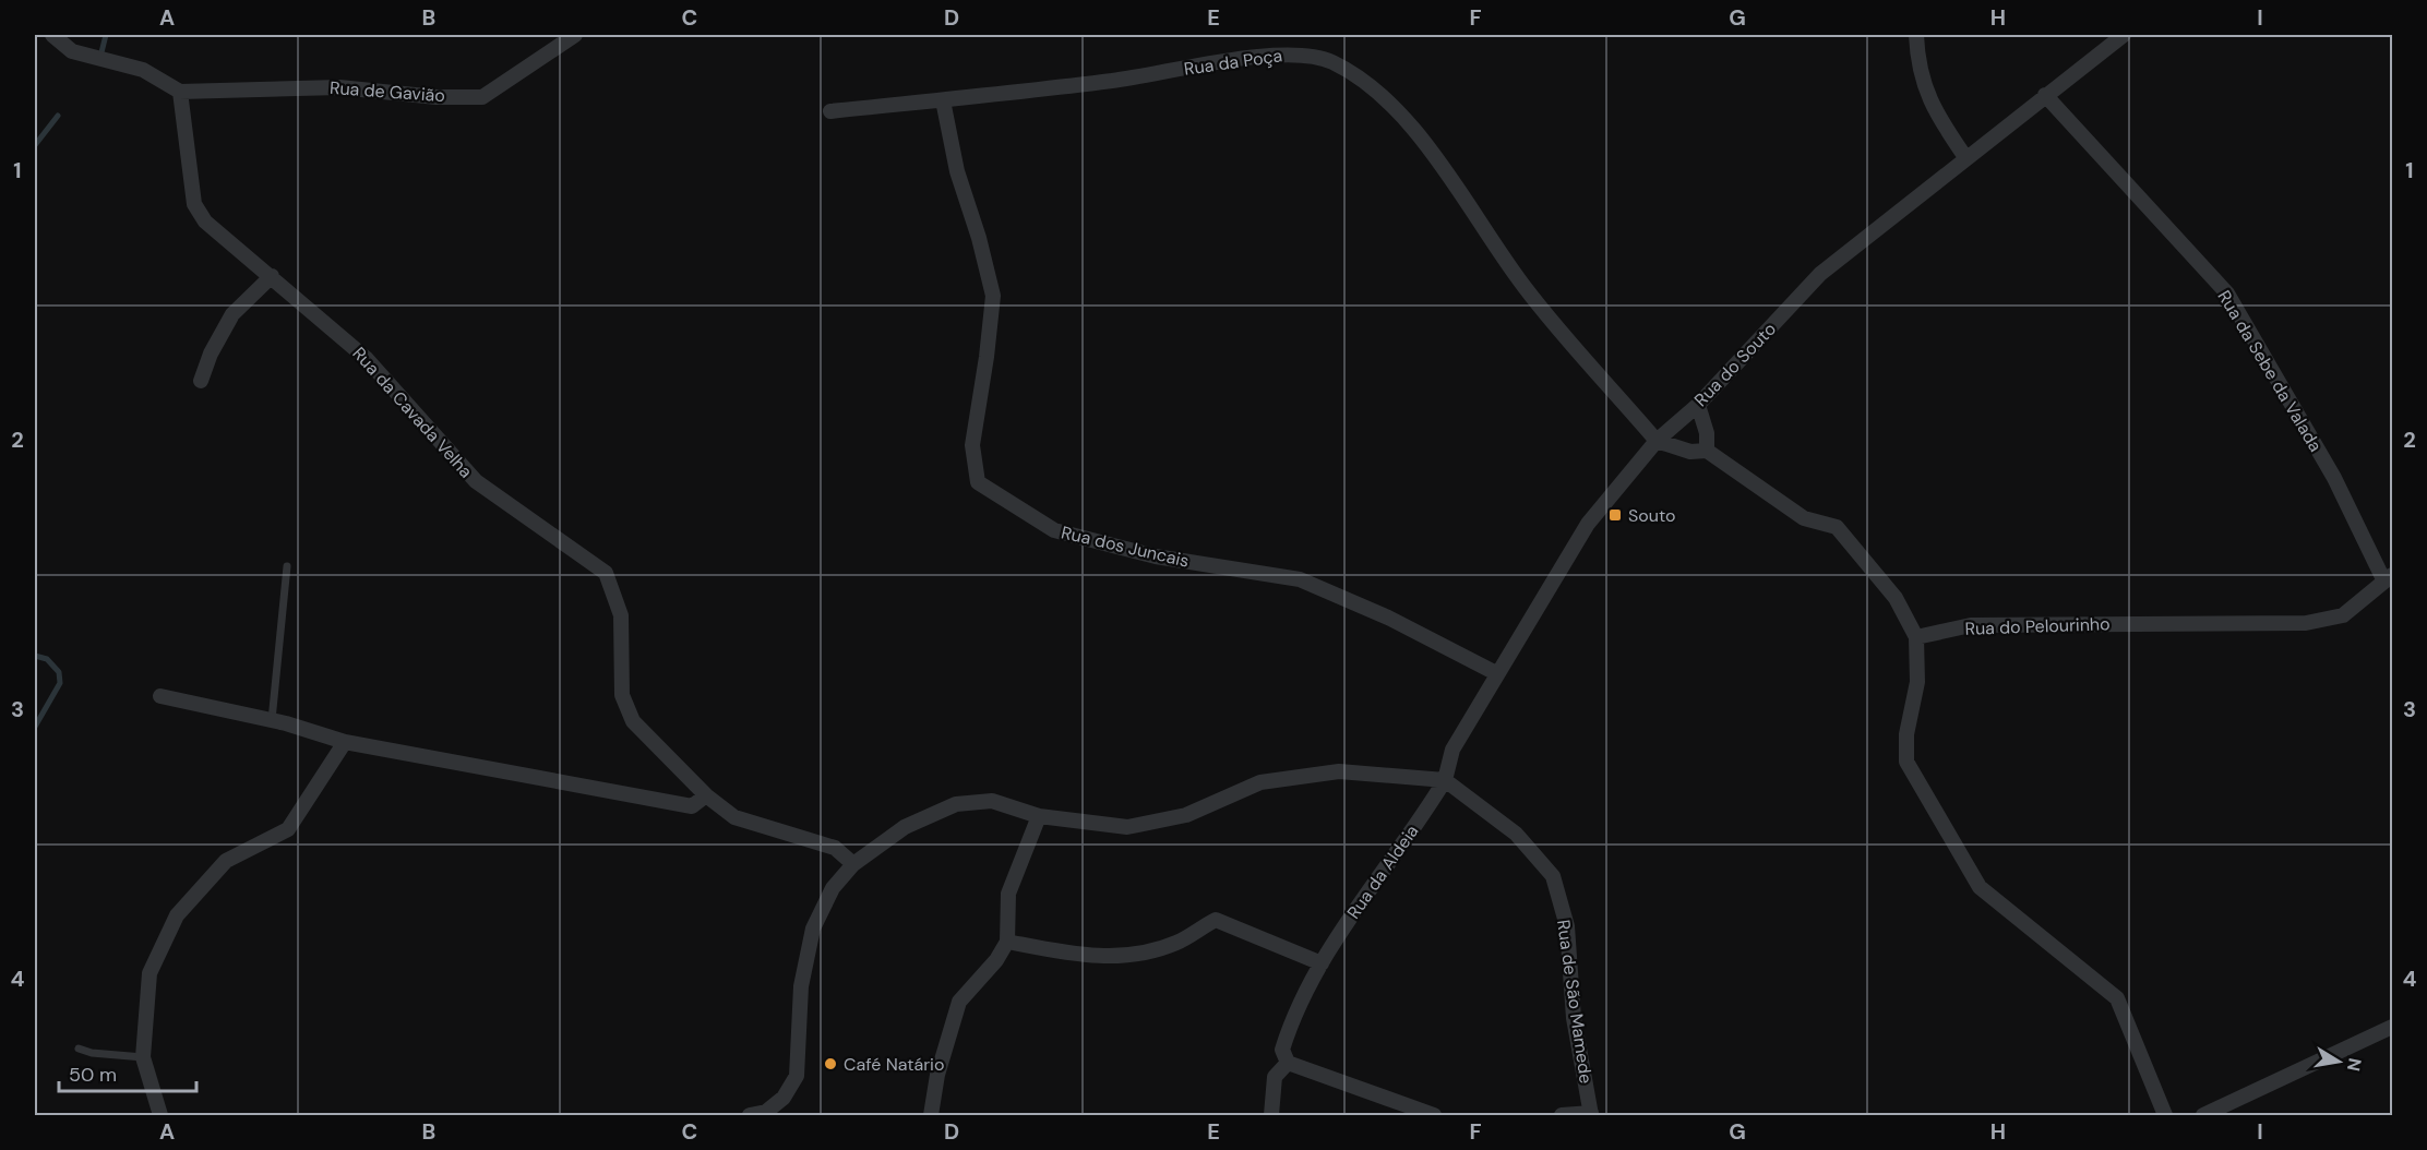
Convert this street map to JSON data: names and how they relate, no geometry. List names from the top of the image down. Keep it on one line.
{"streets":{"street":["Rua da Poça","Rua de Gavião","Rua do Souto","Rua da Sebe da Valada","Rua da Cavada Velha","Rua dos Juncais","Rua do Pelourinho","Rua da Aldeia","Rua de São Mamede"]},"crossings":[["Rua da Poça","Rua do Souto"],["Rua da Poça","Rua dos Juncais"],["Rua de Gavião","Rua da Cavada Velha"],["Rua do Souto","Rua da Sebe da Valada"],["Rua do Souto","Rua dos Juncais"],["Rua do Souto","Rua da Aldeia"],["Rua do Souto","Rua de São Mamede"],["Rua da Sebe da Valada","Rua do Pelourinho"],["Rua da Aldeia","Rua de São Mamede"]],"places":{"transit":["Souto"],"other":["Café Natário"]},"scale_bar":"50 m","north":"right","grid":{"columns":["A","B","C","D","E","F","G","H","I"],"rows":["1","2","3","4"]}}
